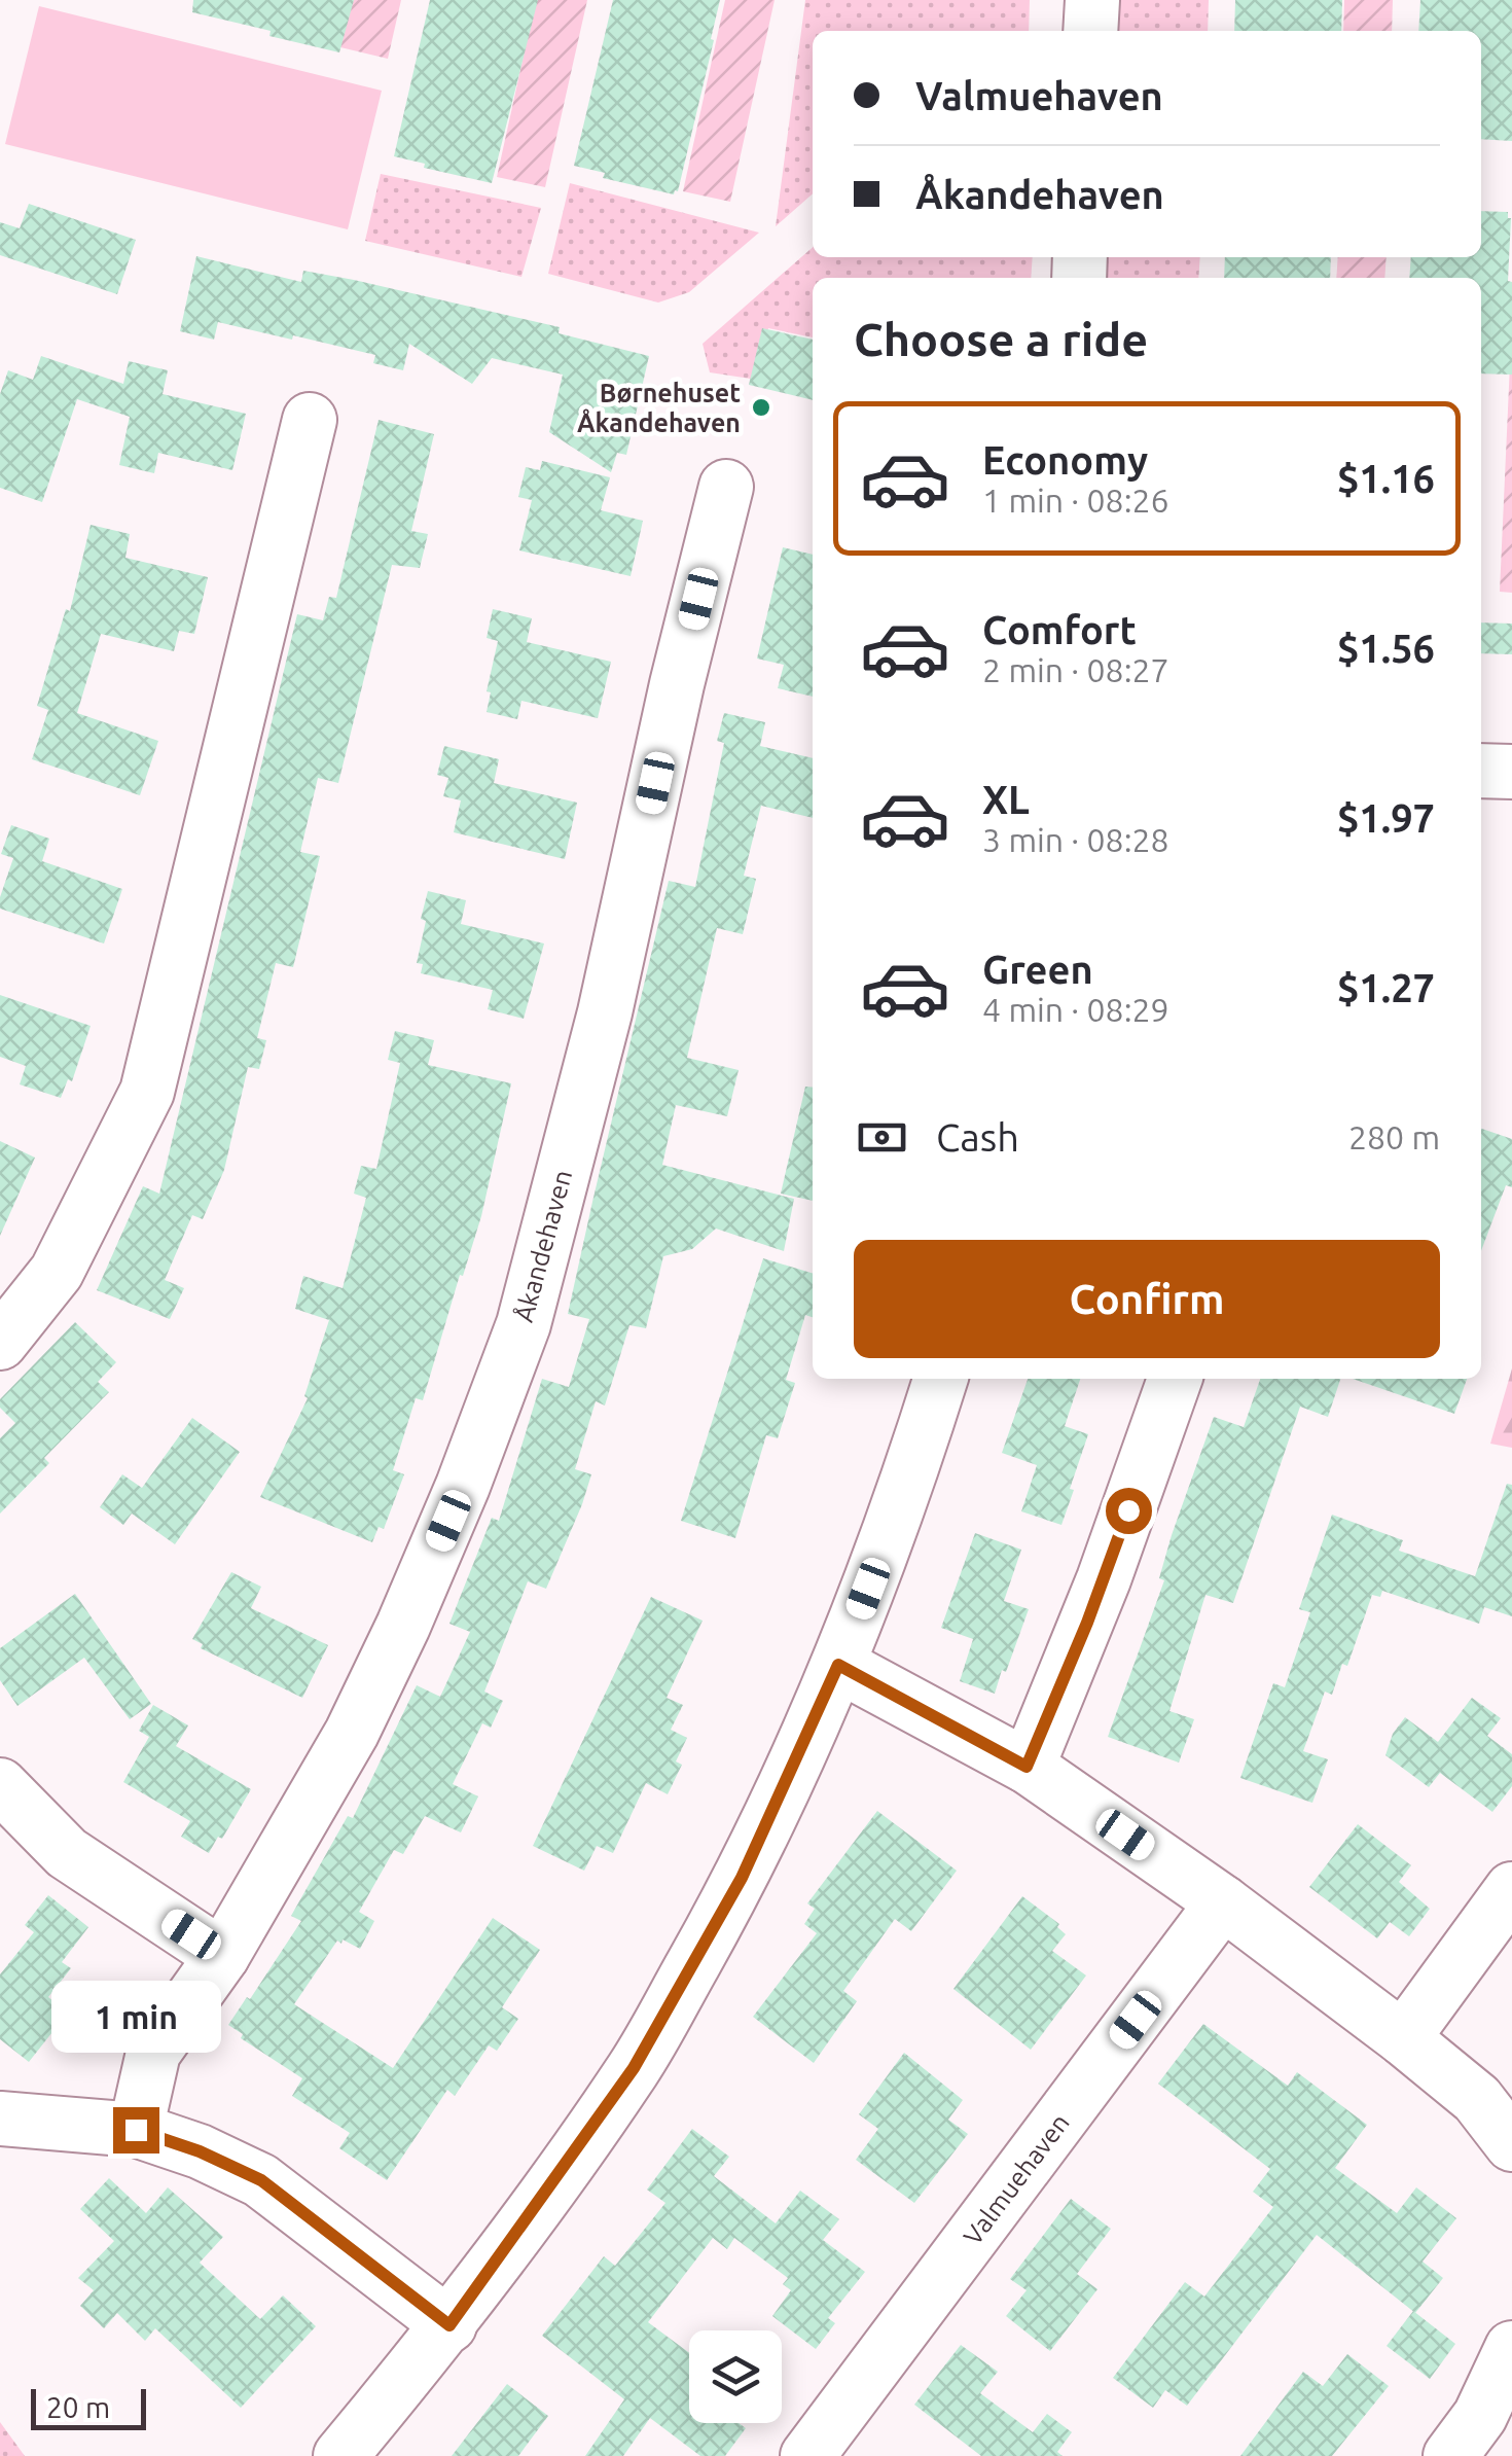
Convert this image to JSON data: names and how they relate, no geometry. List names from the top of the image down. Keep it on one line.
{"streets":{"street":["Åkandehaven","Valmuehaven"]},"places":["Børnehuset Åkandehaven"],"scale_bar":"20 m","page":{"banner":["Valmuehaven","Åkandehaven"],"heading":"Choose a ride","list":[{"name":"Economy","note":"1 min · 08:26","value":"$1.16"},{"name":"Comfort","note":"2 min · 08:27","value":"$1.56"},{"name":"XL","note":"3 min · 08:28","value":"$1.97"},{"name":"Green","note":"4 min · 08:29","value":"$1.27"}],"pay":["Cash","280 m"],"buttons":"Confirm","bubble":"1 min","scale":"20 m"}}
